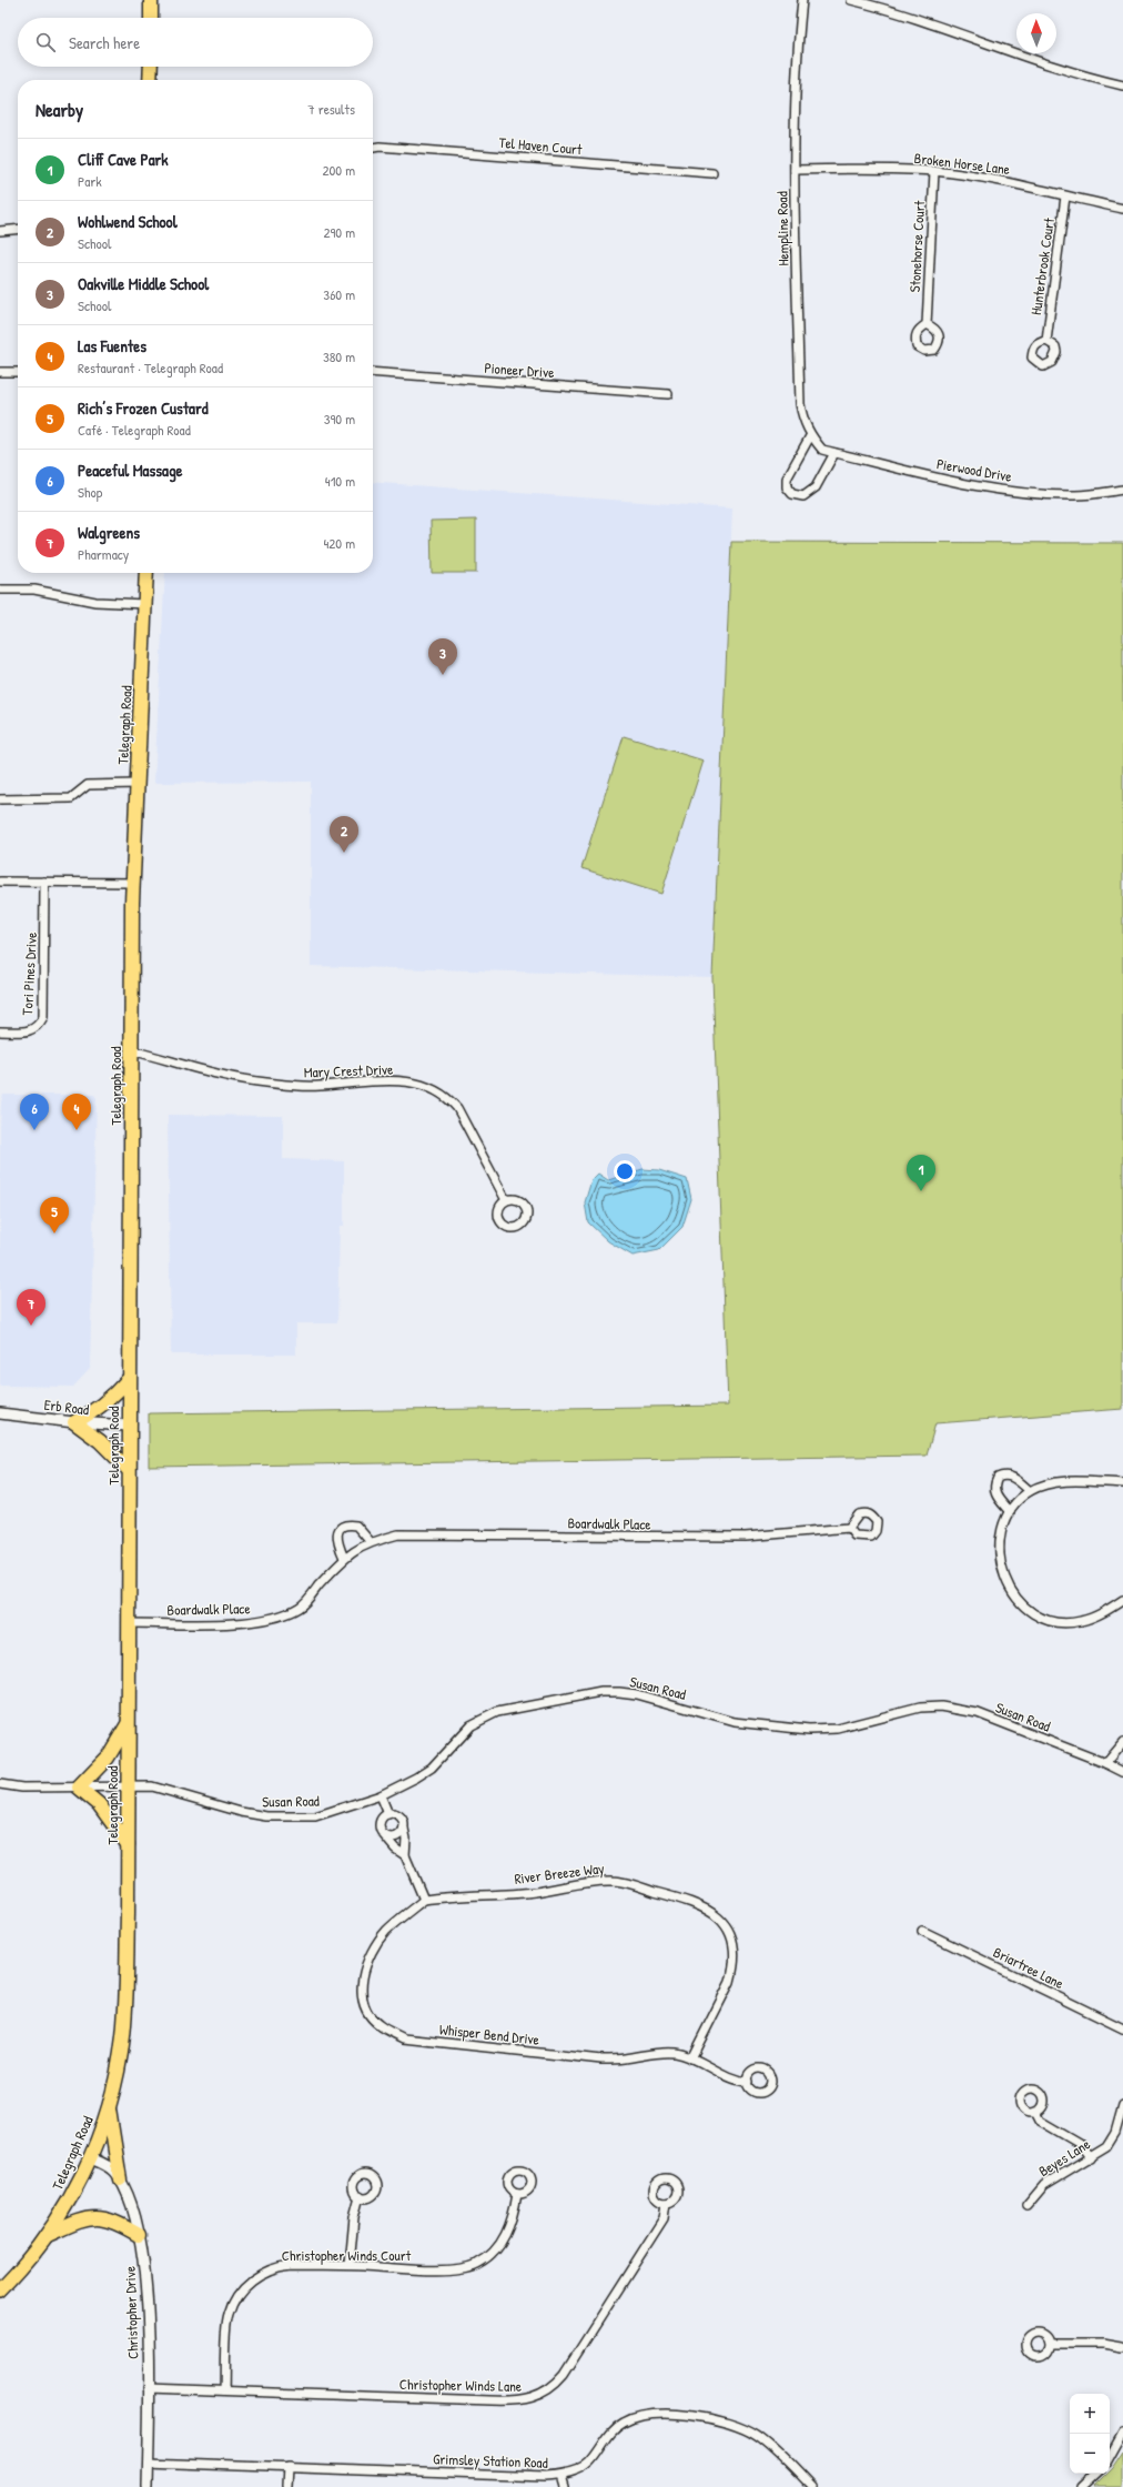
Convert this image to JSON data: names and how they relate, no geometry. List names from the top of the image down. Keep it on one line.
{"streets":{"main road":["Telegraph Road"],"street":["Tel Haven Court","Broken Horse Lane","Hempline Road","Stonehorse Court","Hunterbrook Court","Pioneer Drive","Pierwood Drive","Tori Pines Drive","Mary Crest Drive","Erb Road","Boardwalk Place","Susan Road","River Breeze Way","Briartree Lane","Whisper Bend Drive","Beyes Lane","Christopher Winds Court","Christopher Drive","Christopher Winds Lane","Grimsley Station Road"]},"crossings":[["Broken Horse Lane","Hempline Road"],["Broken Horse Lane","Stonehorse Court"],["Broken Horse Lane","Hunterbrook Court"],["Hempline Road","Pierwood Drive"],["Telegraph Road","Mary Crest Drive"],["Telegraph Road","Erb Road"],["Telegraph Road","Boardwalk Place"],["Telegraph Road","Susan Road"],["Telegraph Road","Christopher Drive"],["River Breeze Way","Whisper Bend Drive"],["Christopher Winds Court","Christopher Winds Lane"],["Christopher Drive","Christopher Winds Lane"],["Christopher Drive","Grimsley Station Road"]],"north":"top","page":{"search":"Search here","heading":["Nearby","7 results"],"list":[{"mark":"1","name":"Cliff Cave Park","note":"Park","value":"200 m"},{"mark":"2","name":"Wohlwend School","note":"School","value":"290 m"},{"mark":"3","name":"Oakville Middle School","note":"School","value":"360 m"},{"mark":"4","name":"Las Fuentes","note":"Restaurant · Telegraph Road","value":"380 m"},{"mark":"5","name":"Rich’s Frozen Custard","note":"Café · Telegraph Road","value":"390 m"},{"mark":"6","name":"Peaceful Massage","note":"Shop","value":"410 m"},{"mark":"7","name":"Walgreens","note":"Pharmacy","value":"420 m"}],"pins":["3","2","4","6","1","5","7"],"map_buttons":["+","−"]}}
